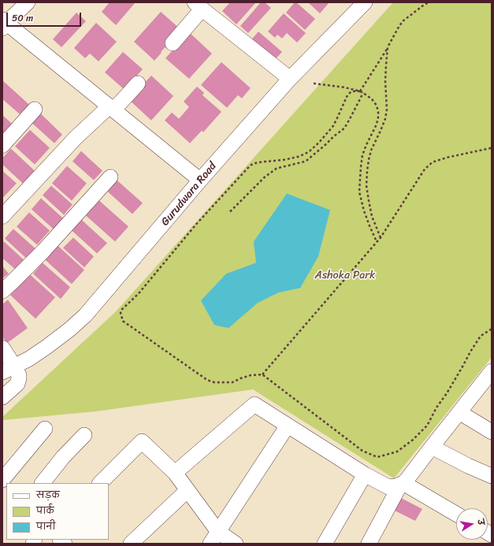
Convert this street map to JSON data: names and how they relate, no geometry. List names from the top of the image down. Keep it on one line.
{"streets":{"street":["Gurudwara Road"]},"parks":["Ashoka Park"],"legend":["सड़क","पार्क","पानी"],"scale_bar":"50 m","north":"right"}
